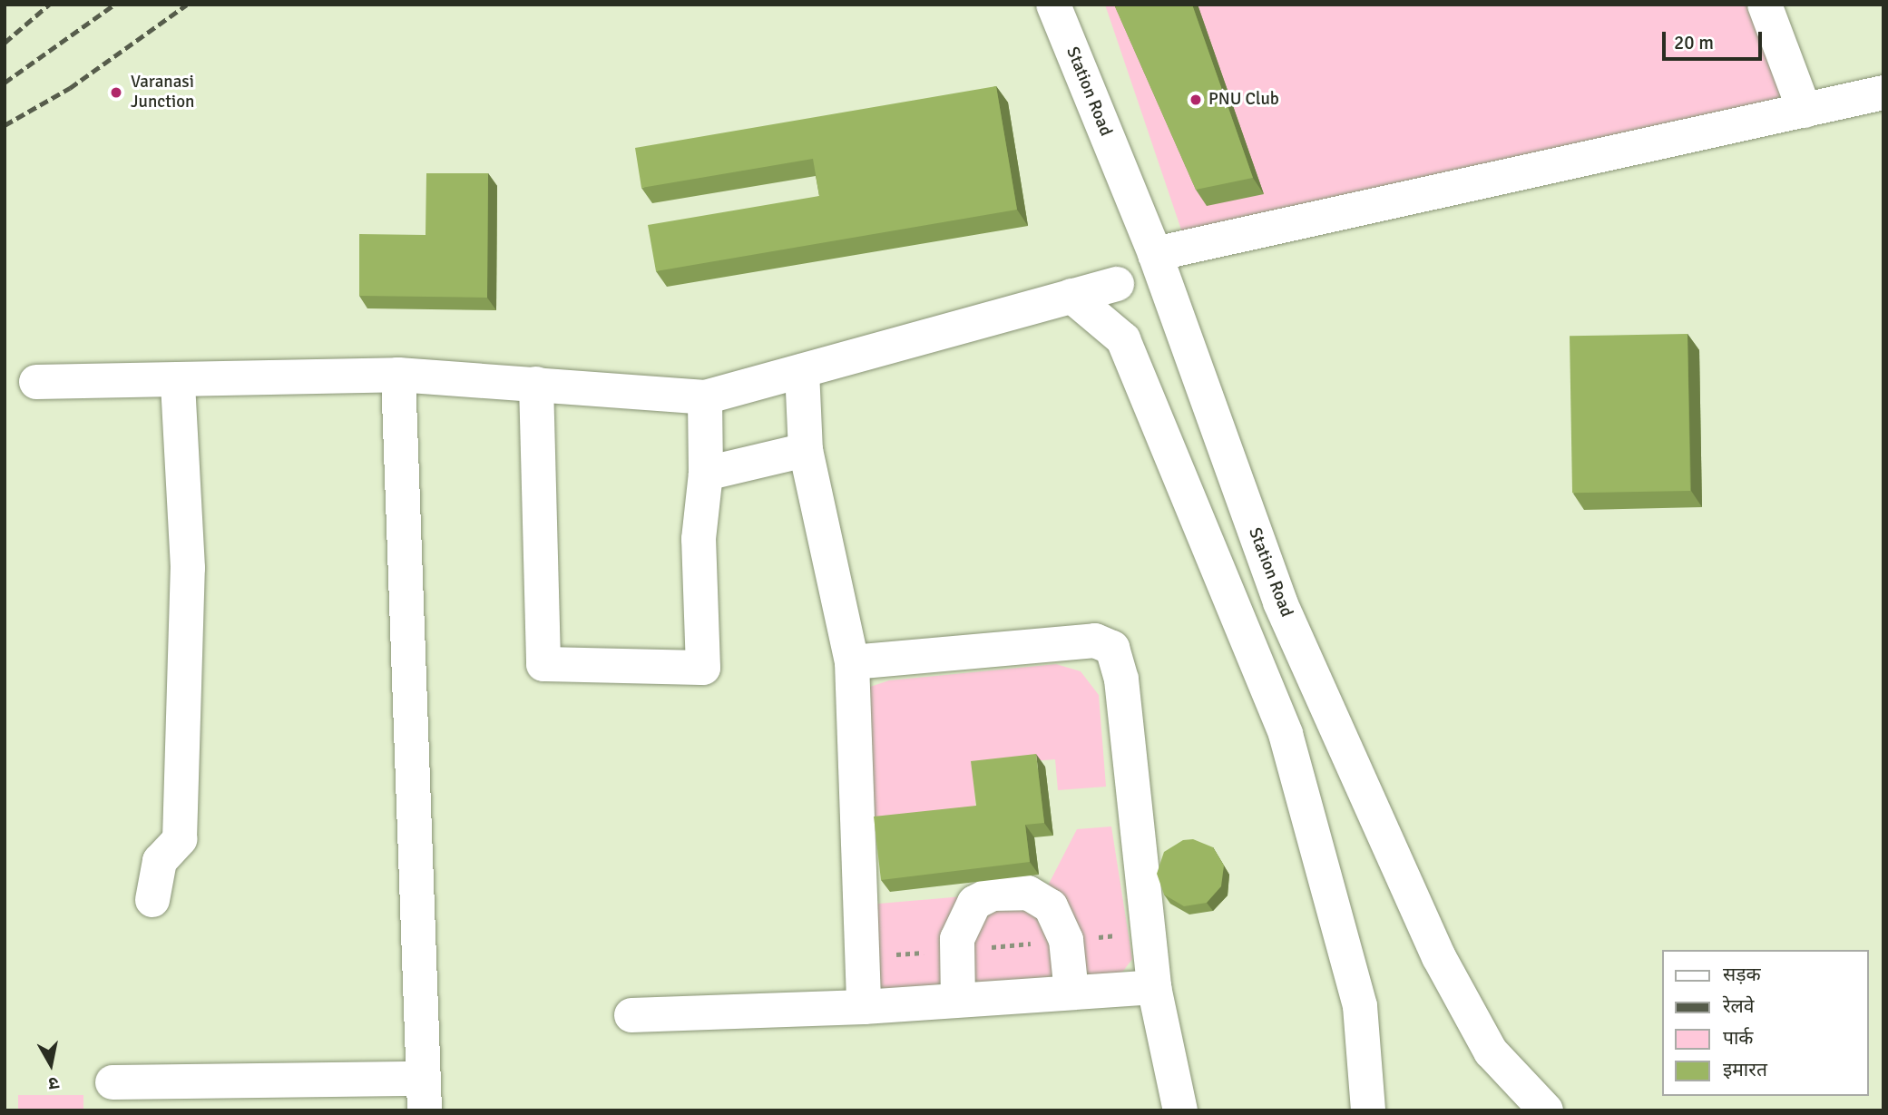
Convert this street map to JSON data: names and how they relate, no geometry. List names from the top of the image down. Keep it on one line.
{"streets":{"street":["Station Road"]},"places":["Varanasi Junction","PNU Club"],"legend":["सड़क","रेलवे","पार्क","इमारत"],"scale_bar":"20 m","north":"bottom"}
